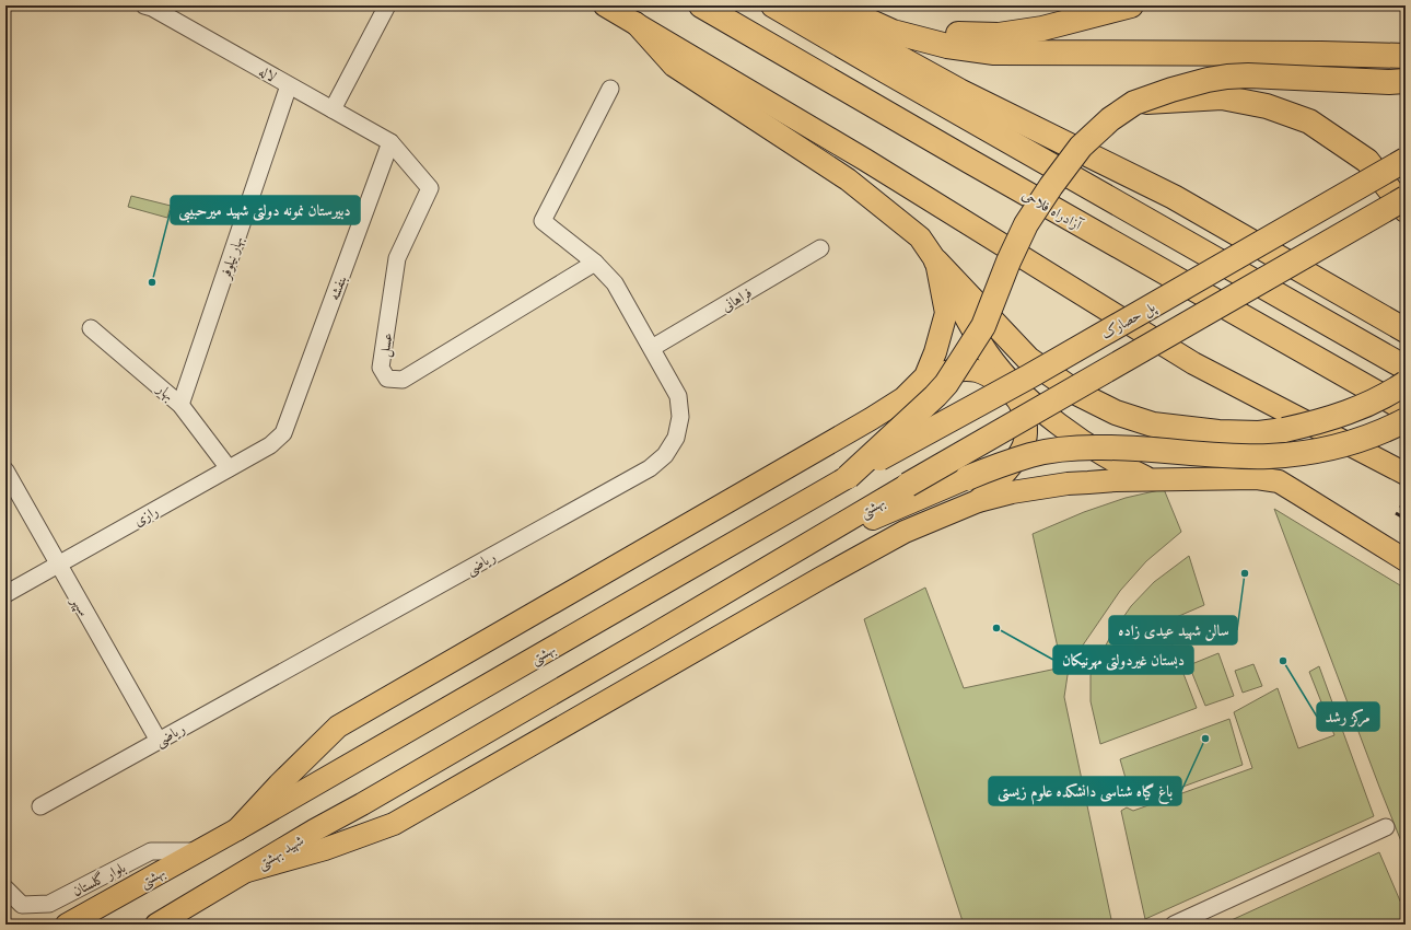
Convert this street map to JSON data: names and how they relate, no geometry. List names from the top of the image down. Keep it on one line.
{"streets":{"highway":["آزادراه فلاحی","پل حصارک"],"main road":["بهشتى","شهید بهشتی","بهشتی"],"street":["لاله","بهار نیلوفر","بنفشه","فراهانی","عسل","بهار","رازی","ریاضی","سپهر","بلوار گلستان"]},"crossings":[["لاله","بهار نیلوفر"],["لاله","بنفشه"],["لاله","عسل"],["بهار نیلوفر","بهار"],["بنفشه","عسل"],["بنفشه","رازی"],["فراهانی","ریاضی"],["پل حصارک","بهشتى"],["عسل","ریاضی"],["بهار","رازی"],["بهشتى","شهید بهشتی"],["بهشتى","بهشتی"],["رازی","سپهر"],["ریاضی","سپهر"],["بهشتی","بلوار گلستان"]],"places":["دبیرستان نمونه دولتی شهید میرحبیبی","سالن شهید عیدی زاده","دبستان غیردولتی مهرنیکان","مرکز رشد","باغ گیاه شناسی دانشکده علوم زیستی"]}
